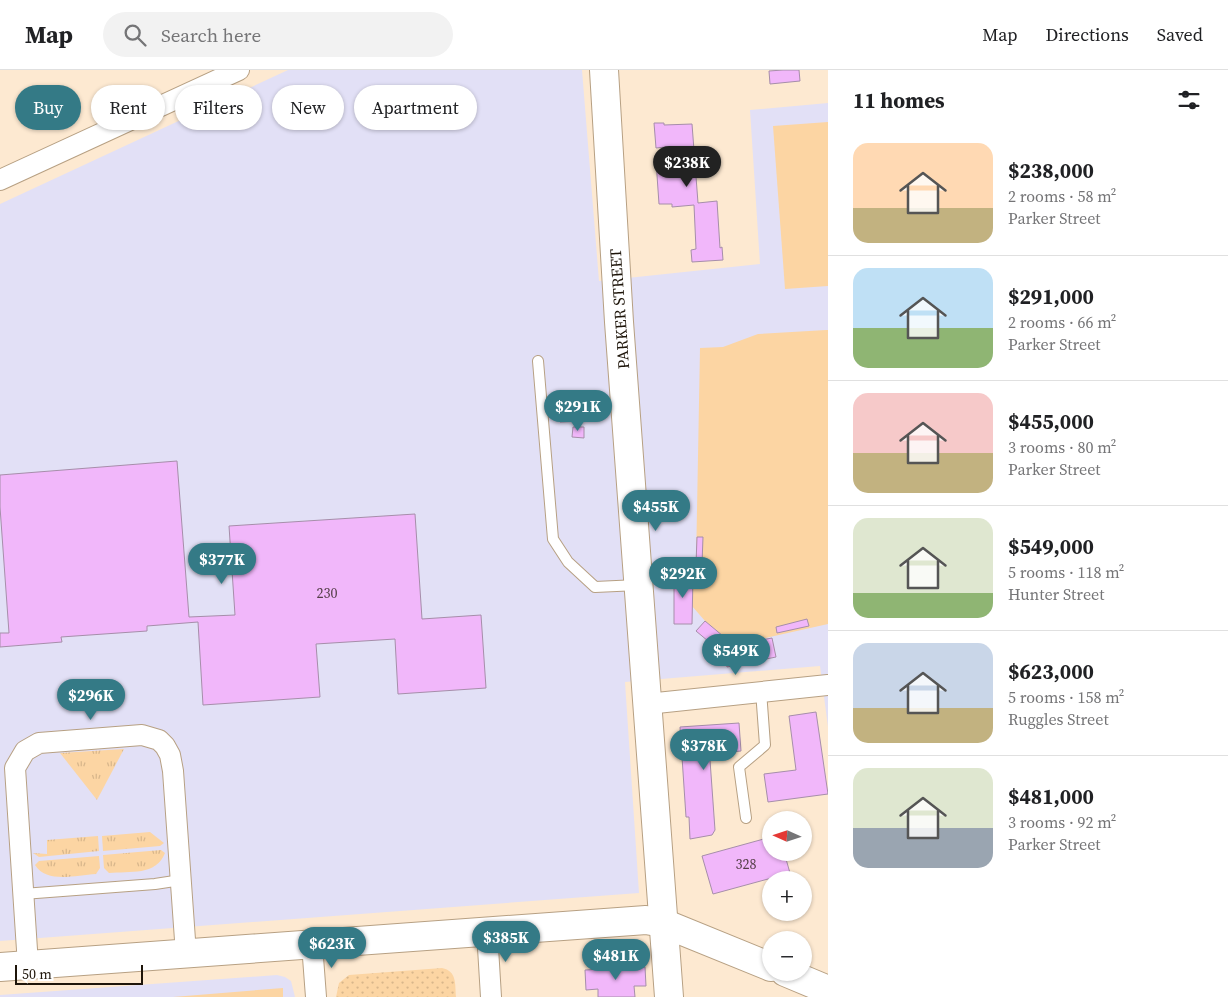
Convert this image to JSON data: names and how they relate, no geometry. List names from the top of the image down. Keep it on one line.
{"streets":{"main road":["PARKER STREET"]},"house_numbers":["230","328"],"scale_bar":"50 m","north":"left","page":{"header":"Map","search":"Search here","nav":["Map","Directions","Saved"],"heading":"11 homes","chip":["Buy","Rent","Filters","New","Apartment"],"list":[{"name":"$238,000","note":"2 rooms · 58 m² · Parker Street"},{"name":"$291,000","note":"2 rooms · 66 m² · Parker Street"},{"name":"$455,000","note":"3 rooms · 80 m² · Parker Street"},{"name":"$549,000","note":"5 rooms · 118 m² · Hunter Street"},{"name":"$623,000","note":"5 rooms · 158 m² · Ruggles Street"},{"name":"$481,000","note":"3 rooms · 92 m² · Parker Street"}],"price":["$238K","$291K","$455K","$377K","$292K","$549K","$296K","$378K","$385K","$623K","$481K"],"map_buttons":["+","−"],"scale":"50 m"}}
